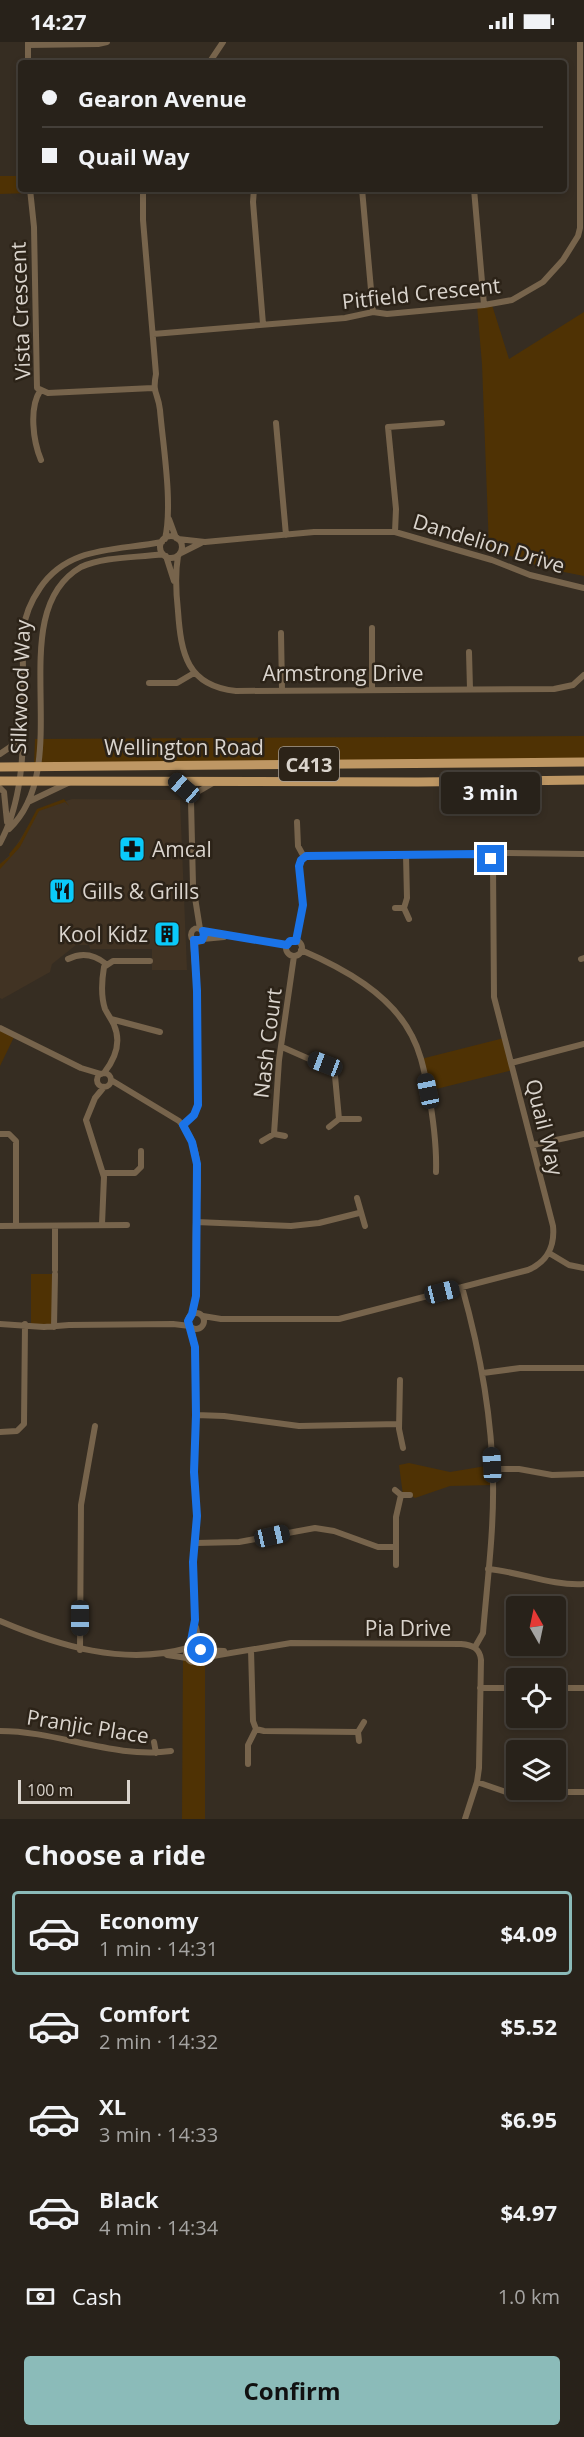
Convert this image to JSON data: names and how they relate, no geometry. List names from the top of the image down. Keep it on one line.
{"streets":{"main road":["Wellington Road","C413"],"street":["Pitfield Crescent","Vista Crescent","Dandelion Drive","Armstrong Drive","Silkwood Way","Nash Court","Quail Way","Pia Drive","Pranjic Place"]},"crossings":[["Dandelion Drive","Silkwood Way"],["Silkwood Way","Wellington Road"]],"places":{"pharmacy":["Amcal"],"restaurant":["Gills & Grills"],"building":["Kool Kidz"]},"scale_bar":"100 m","north":"top","page":{"status":"14:27","banner":["Gearon Avenue","Quail Way"],"bubble":"3 min","scale":"100 m","heading":"Choose a ride","list":[{"name":"Economy","note":"1 min · 14:31","value":"$4.09"},{"name":"Comfort","note":"2 min · 14:32","value":"$5.52"},{"name":"XL","note":"3 min · 14:33","value":"$6.95"},{"name":"Black","note":"4 min · 14:34","value":"$4.97"}],"pay":["Cash","1.0 km"],"buttons":"Confirm"}}
